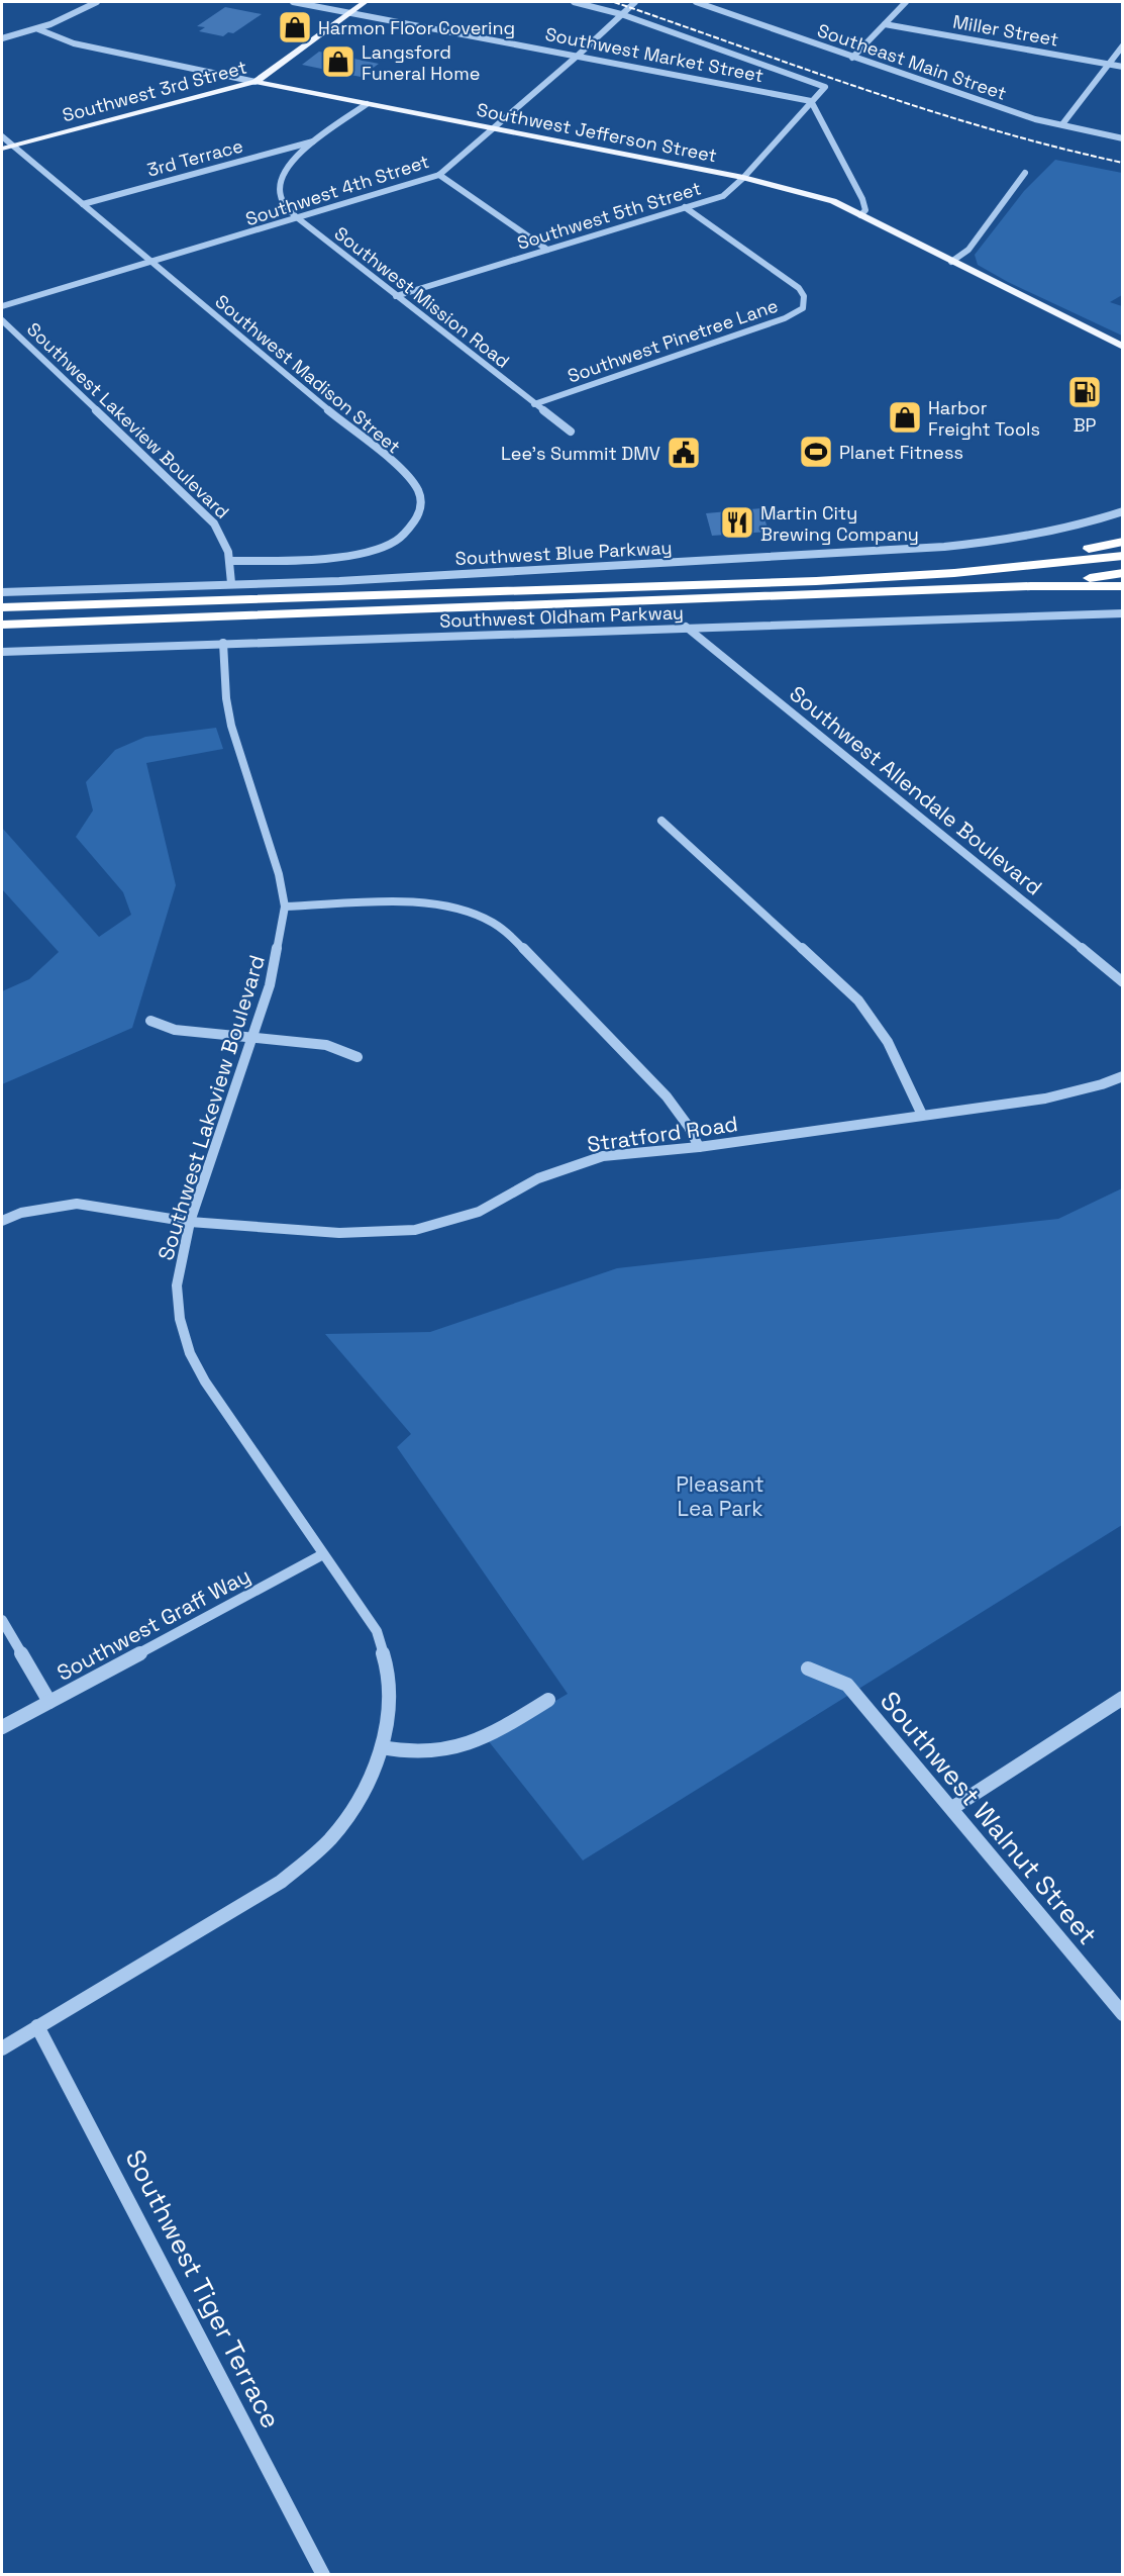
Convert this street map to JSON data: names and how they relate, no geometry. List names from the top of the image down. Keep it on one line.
{"streets":{"main road":["Southwest 3rd Street","Southwest Jefferson Street"],"street":["Miller Street","Southwest Market Street","Southeast Main Street","3rd Terrace","Southwest 4th Street","Southwest 5th Street","Southwest Mission Road","Southwest Pinetree Lane","Southwest Madison Street","Southwest Lakeview Boulevard","Southwest Blue Parkway","Southwest Oldham Parkway","Southwest Allendale Boulevard","Stratford Road","Southwest Graff Way","Southwest Walnut Street","Southwest Tiger Terrace"]},"crossings":[["Southwest Market Street","Southwest 3rd Street"],["Southwest Market Street","Southwest 4th Street"],["Southwest Market Street","Southwest 5th Street"],["Southwest 3rd Street","Southwest Jefferson Street"],["Southwest 3rd Street","Southwest Madison Street"],["Southwest Jefferson Street","Southwest 4th Street"],["Southwest Jefferson Street","Southwest 5th Street"],["Southwest Jefferson Street","Southwest Mission Road"],["3rd Terrace","Southwest Mission Road"],["3rd Terrace","Southwest Madison Street"],["Southwest 4th Street","Southwest 5th Street"],["Southwest 4th Street","Southwest Mission Road"],["Southwest 4th Street","Southwest Madison Street"],["Southwest 5th Street","Southwest Mission Road"],["Southwest 5th Street","Southwest Pinetree Lane"],["Southwest Mission Road","Southwest Pinetree Lane"],["Southwest Madison Street","Southwest Lakeview Boulevard"],["Southwest Lakeview Boulevard","Southwest Blue Parkway"],["Southwest Lakeview Boulevard","Southwest Oldham Parkway"],["Southwest Lakeview Boulevard","Stratford Road"],["Southwest Lakeview Boulevard","Southwest Graff Way"],["Southwest Lakeview Boulevard","Southwest Tiger Terrace"],["Southwest Oldham Parkway","Southwest Allendale Boulevard"]],"parks":["Pleasant Lea Park"],"places":{"shop":["Harmon Floor Covering","Langsford Funeral Home","Harbor Freight Tools"],"fuel station":["BP"],"sports":["Planet Fitness"],"public building":["Lee's Summit DMV"],"restaurant":["Martin City Brewing Company"]}}
